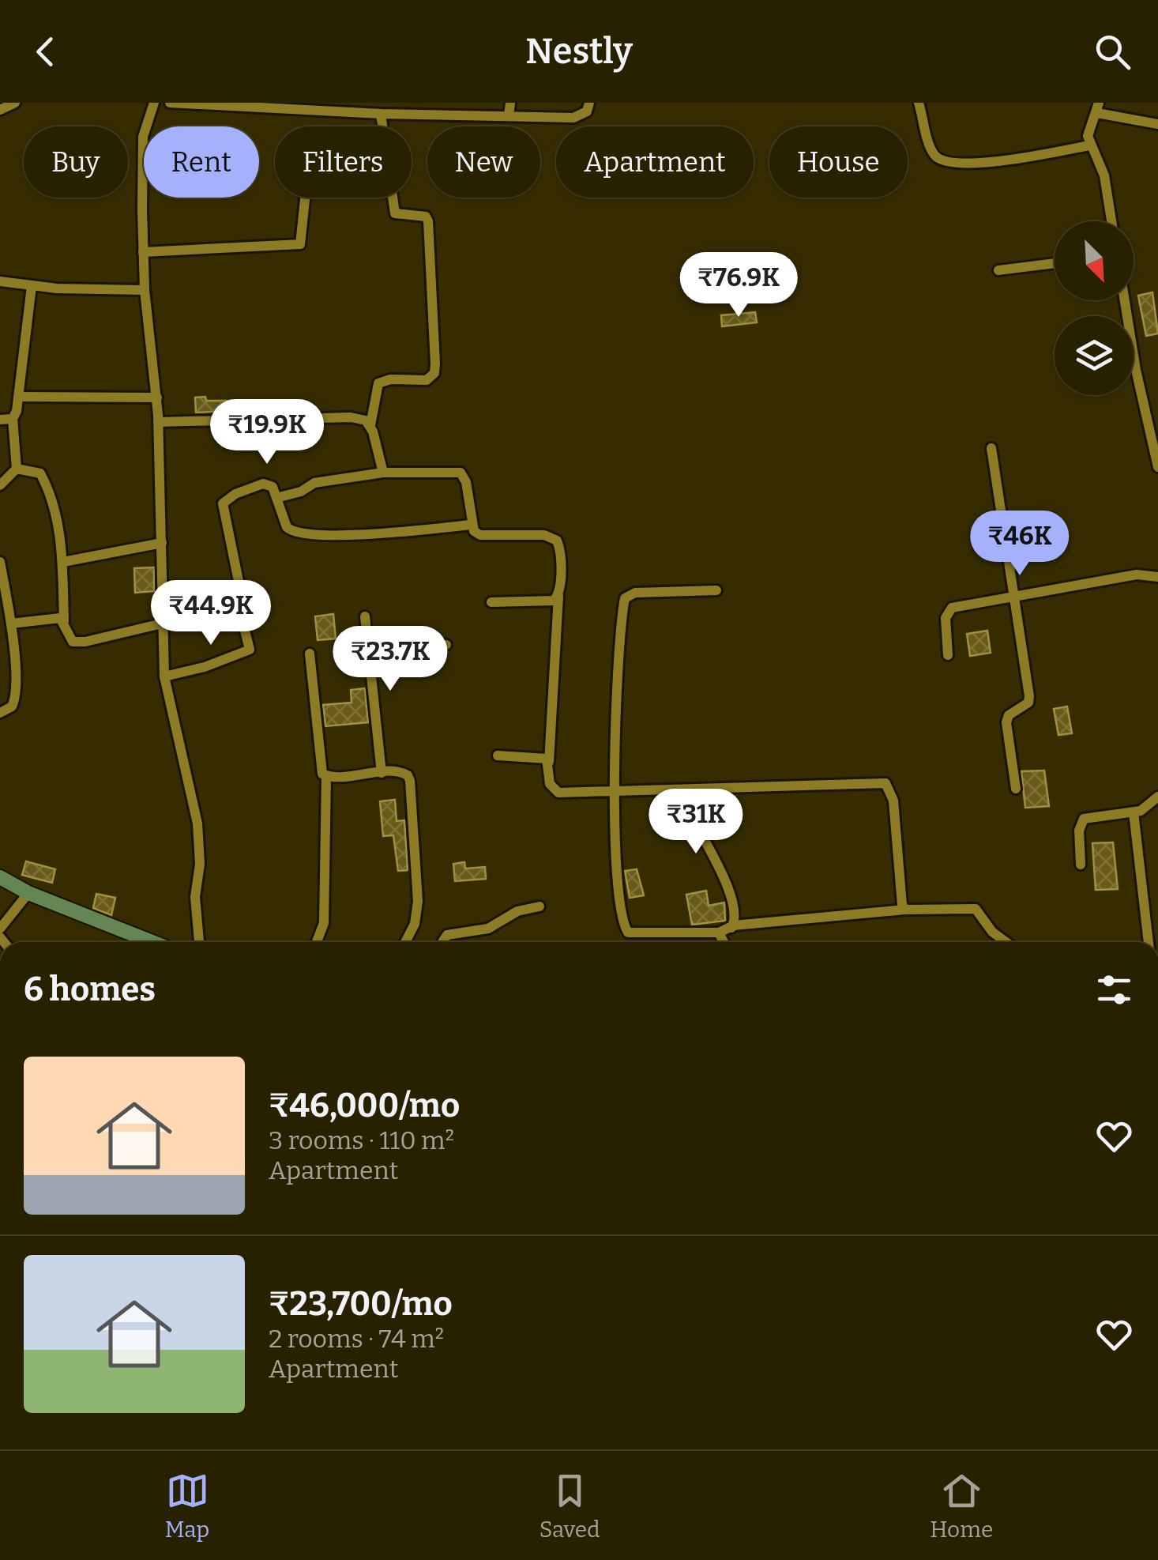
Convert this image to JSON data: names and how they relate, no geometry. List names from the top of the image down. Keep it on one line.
{"north":"bottom right","page":{"header":"Nestly","chip":["Buy","Rent","Filters","New","Apartment","House"],"price":["₹76.9K","₹19.9K","₹46K","₹44.9K","₹23.7K","₹31K"],"heading":"6 homes","list":[{"name":"₹46,000/mo","note":"3 rooms · 110 m² · Apartment"},{"name":"₹23,700/mo","note":"2 rooms · 74 m² · Apartment"}],"tabs":["Map","Saved","Home"]}}
